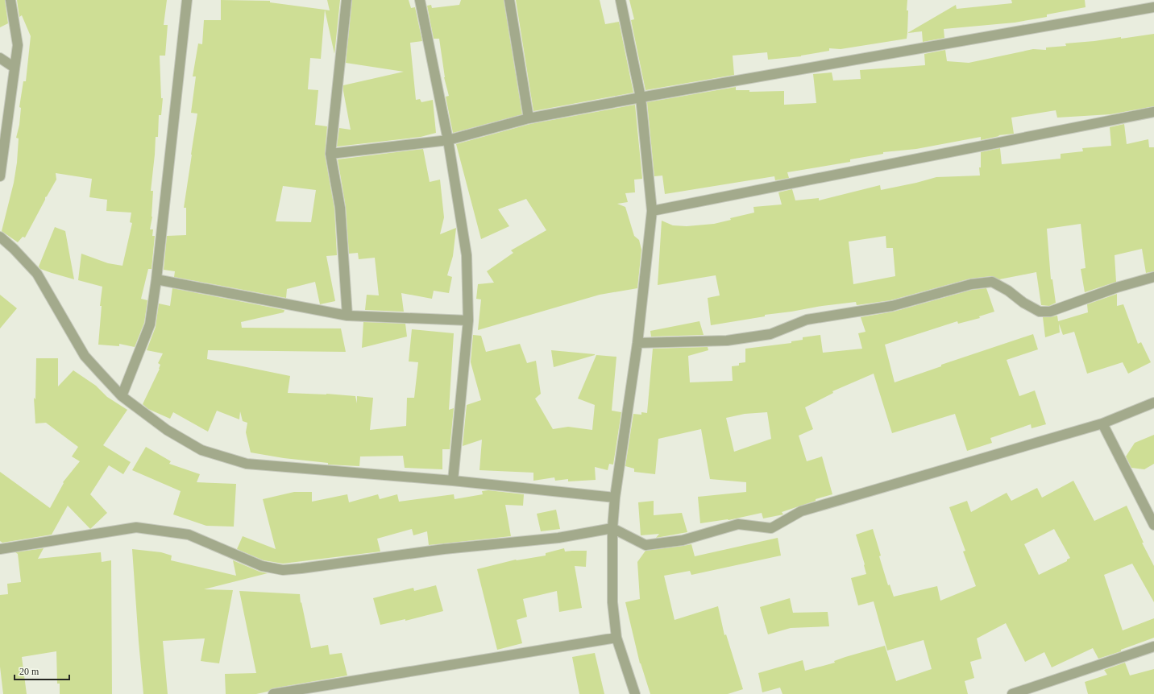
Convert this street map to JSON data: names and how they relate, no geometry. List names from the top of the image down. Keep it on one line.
{"scale_bar":"20 m"}
